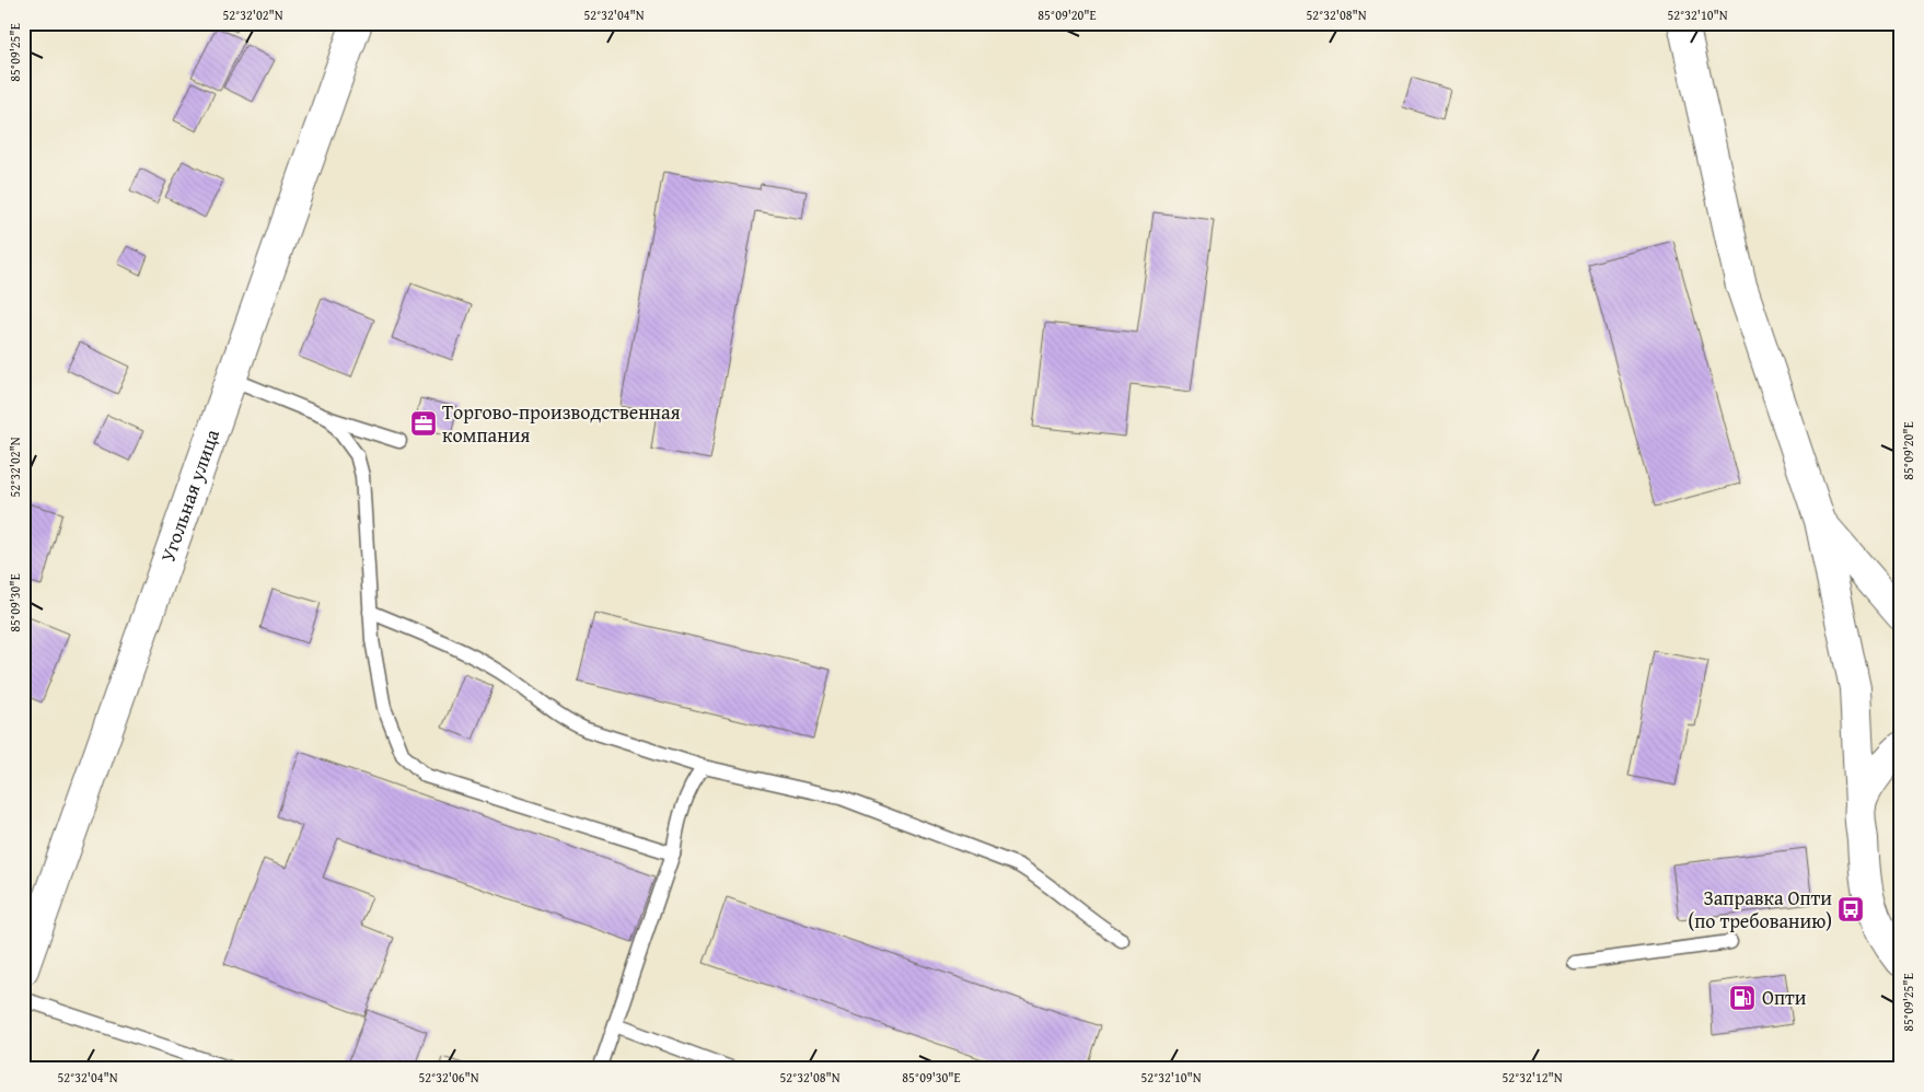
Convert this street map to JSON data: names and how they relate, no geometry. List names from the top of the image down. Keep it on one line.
{"streets":{"main road":["Угольная улица"]},"places":{"office":["Торгово-производственная компания"],"bus stop":["Заправка Опти (по требованию)"],"fuel station":["Опти"]},"coordinates":["52°32'02\"N","52°32'04\"N","85°09'20\"E","52°32'08\"N","52°32'10\"N","85°09'25\"E","85°09'30\"E","52°32'06\"N","52°32'12\"N"]}
